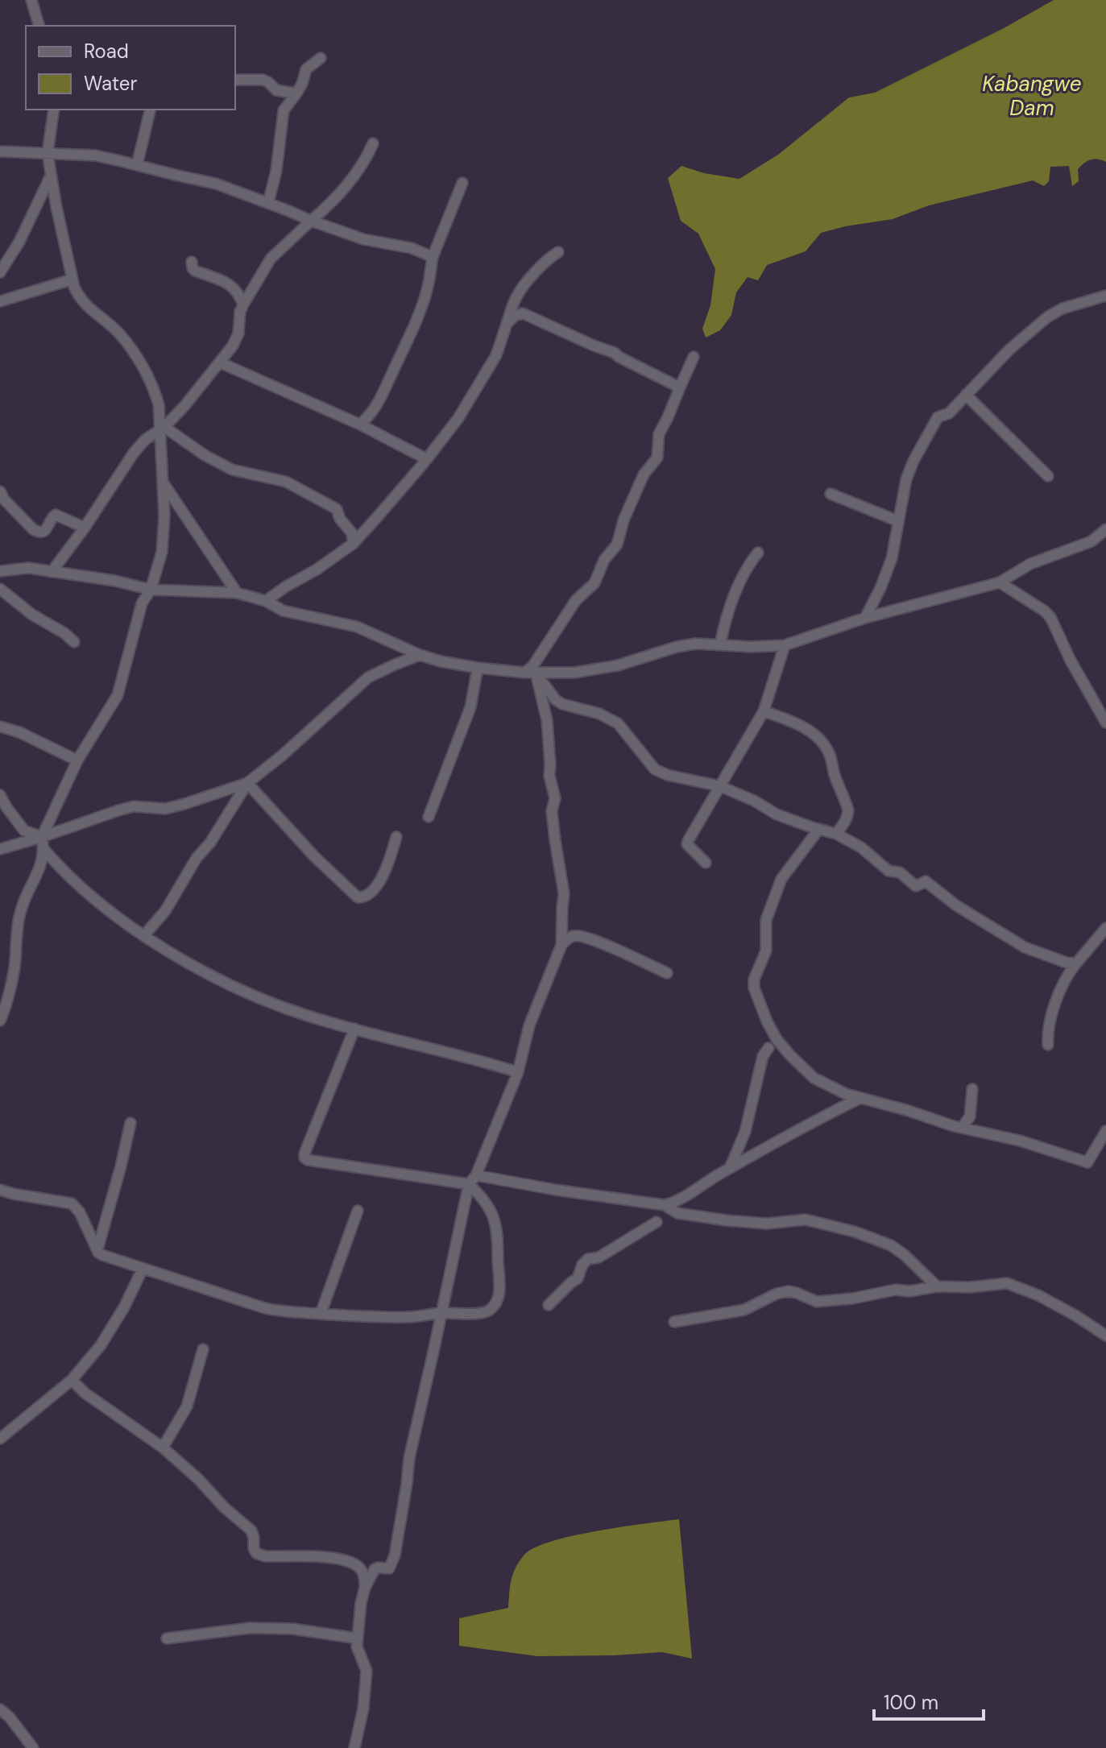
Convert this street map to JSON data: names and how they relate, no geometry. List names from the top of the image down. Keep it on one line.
{"water":["Kabangwe Dam"],"legend":["Road","Water"],"scale_bar":"100 m"}
